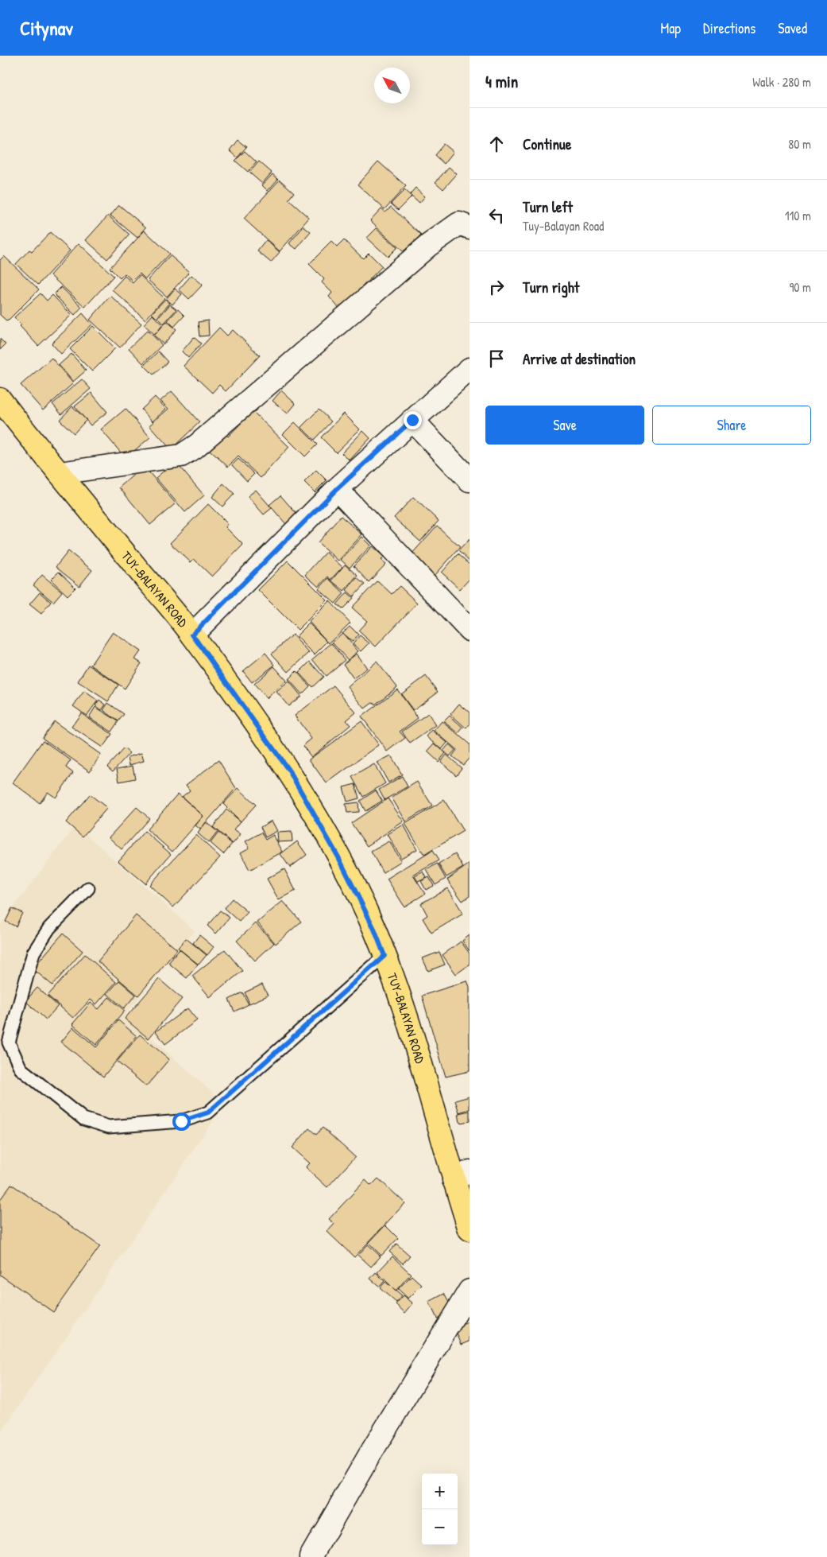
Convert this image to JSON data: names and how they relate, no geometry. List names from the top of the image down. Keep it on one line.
{"streets":{"main road":["TUY-BALAYAN ROAD"]},"north":"top left","page":{"header":"Citynav","nav":["Map","Directions","Saved"],"heading":["4 min","Walk · 280 m"],"list":[["Continue","80 m"],["Turn left","Tuy-Balayan Road","110 m"],["Turn right","90 m"],"Arrive at destination"],"buttons":["Save","Share"],"map_buttons":["+","−"]}}
